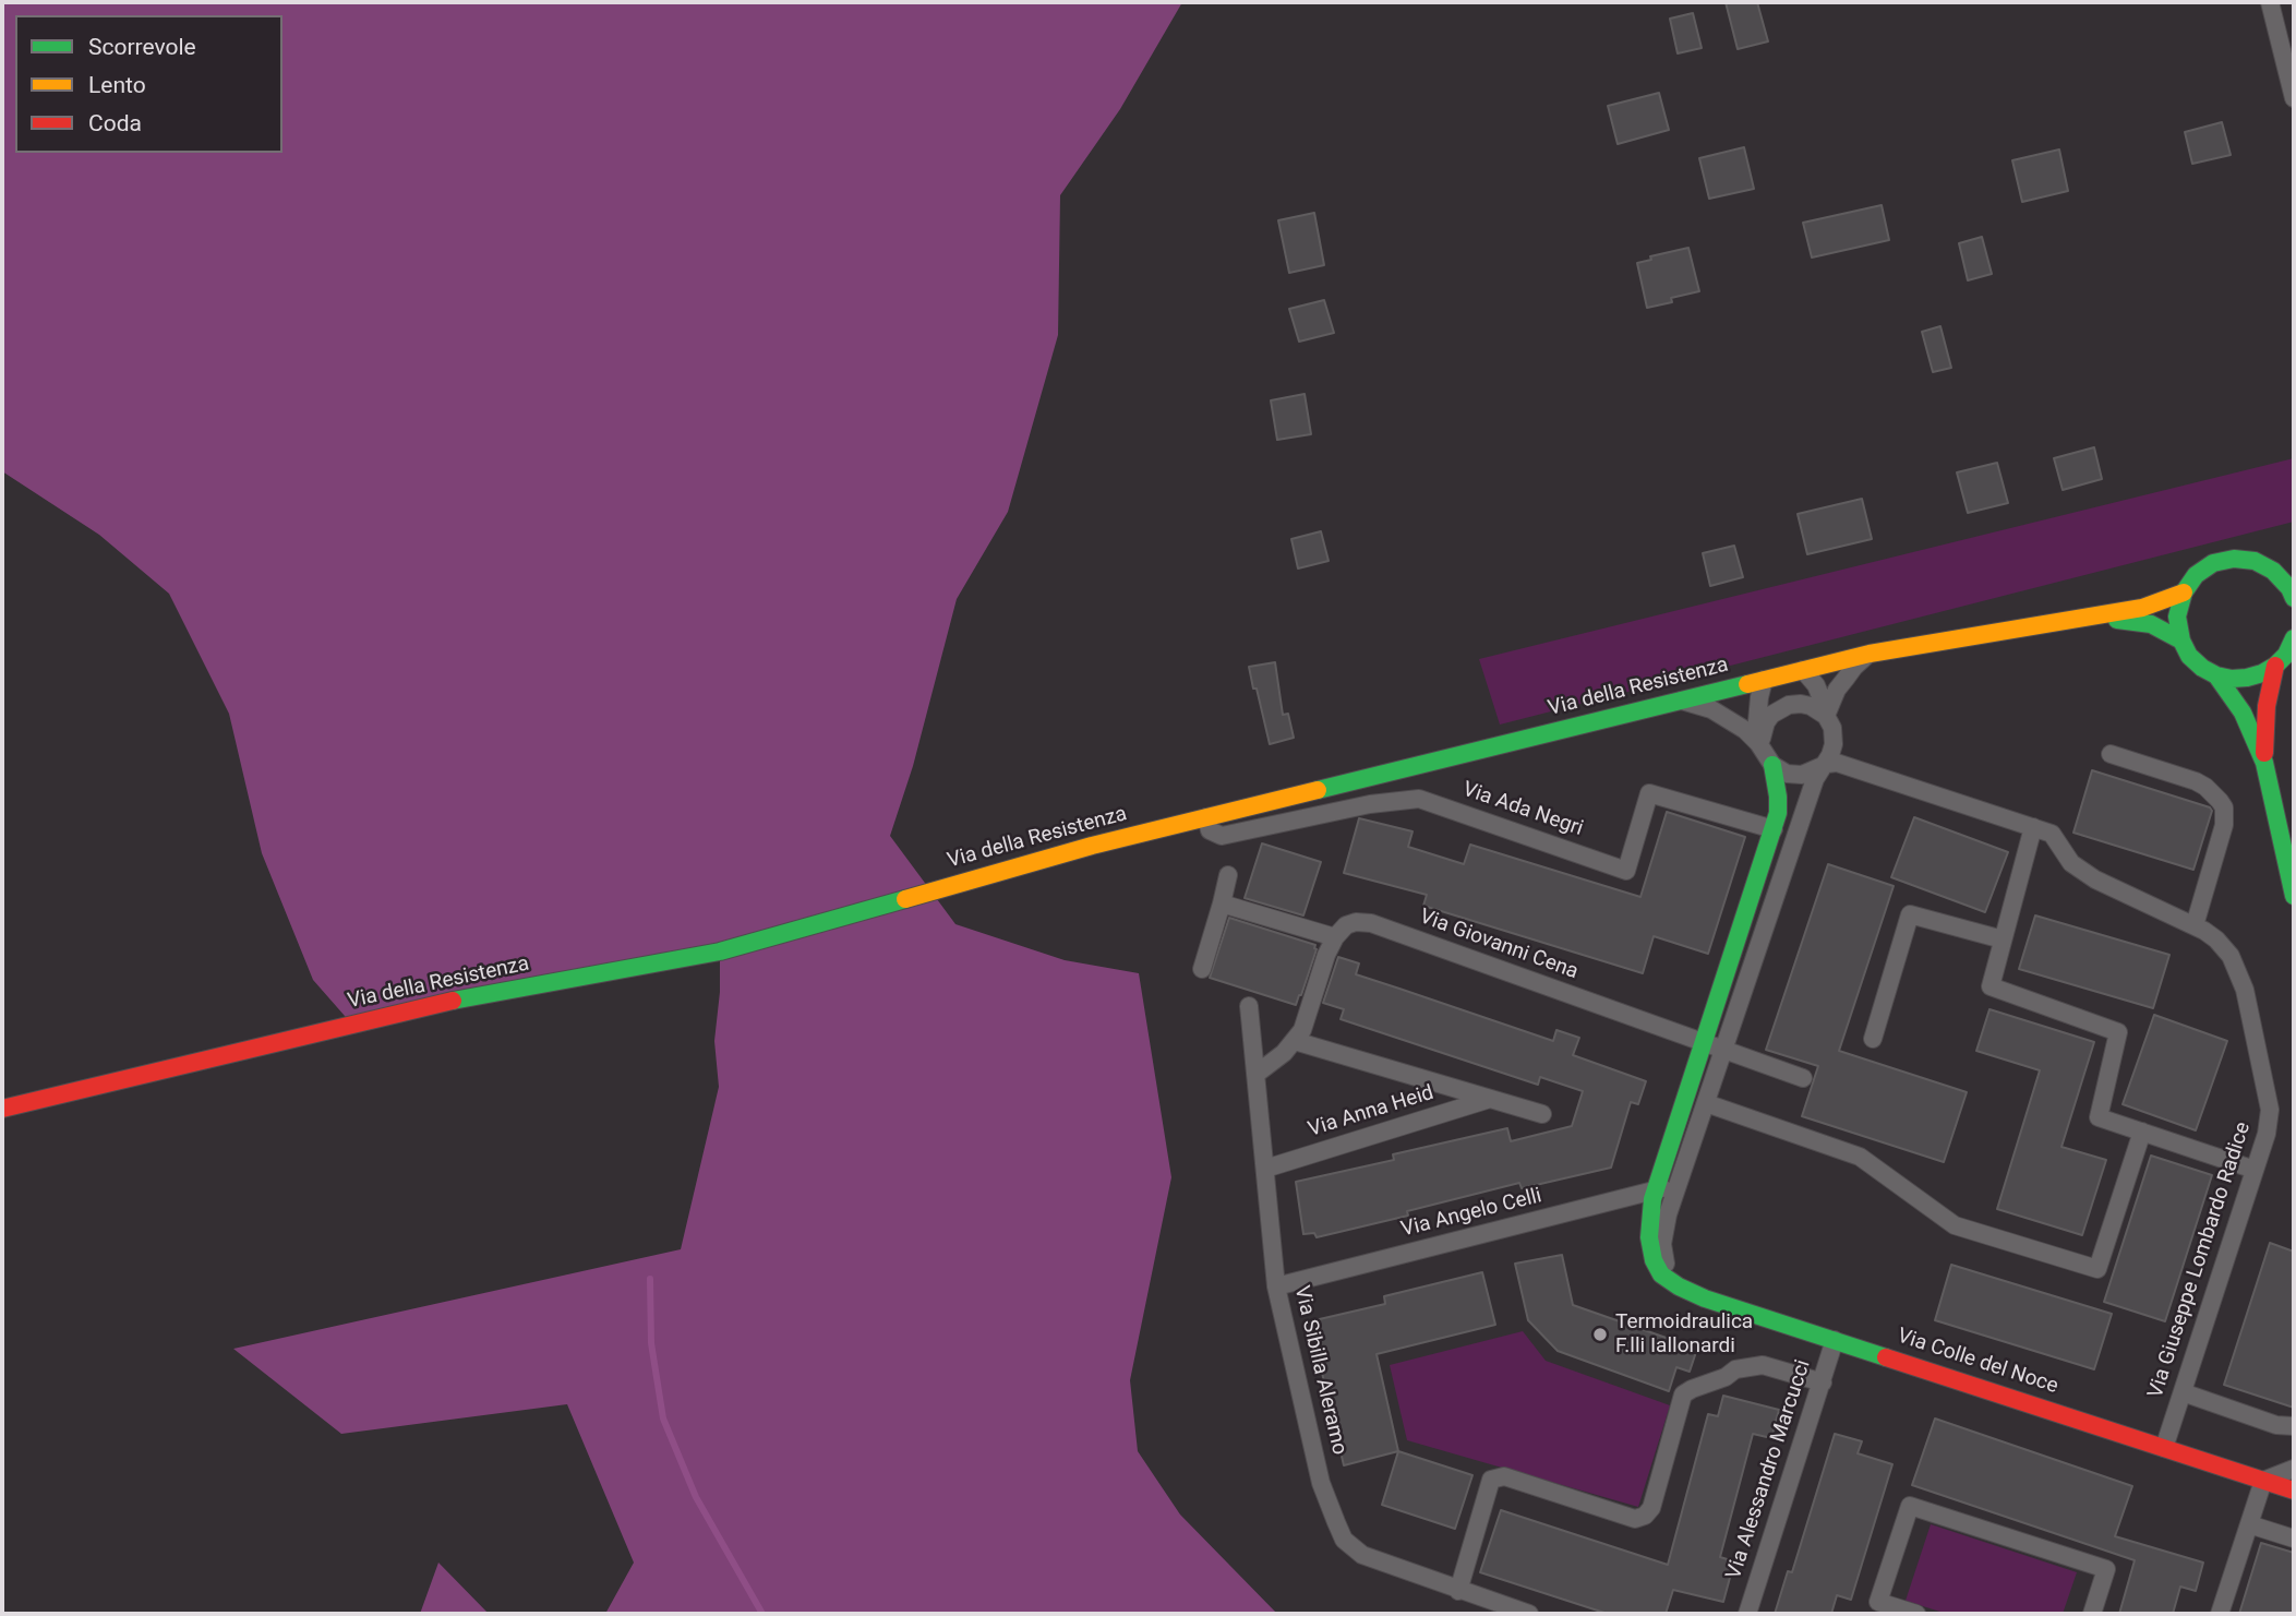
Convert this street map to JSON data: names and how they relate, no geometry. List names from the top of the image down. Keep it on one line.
{"streets":{"street":["Via della Resistenza","Via Ada Negri","Via Giovanni Cena","Via Anna Heid","Via Angelo Celli","Via Giuseppe Lombardo Radice","Via Colle del Noce","Via Sibilla Aleramo","Via Alessandro Marcucci"]},"crossings":[["Via della Resistenza","Via Ada Negri"],["Via della Resistenza","Via Colle del Noce"],["Via Ada Negri","Via Colle del Noce"],["Via Giovanni Cena","Via Colle del Noce"],["Via Anna Heid","Via Sibilla Aleramo"],["Via Angelo Celli","Via Colle del Noce"],["Via Angelo Celli","Via Sibilla Aleramo"],["Via Giuseppe Lombardo Radice","Via Colle del Noce"],["Via Colle del Noce","Via Alessandro Marcucci"]],"places":["Termoidraulica F.lli Iallonardi"],"legend":["Scorrevole","Lento","Coda"]}
